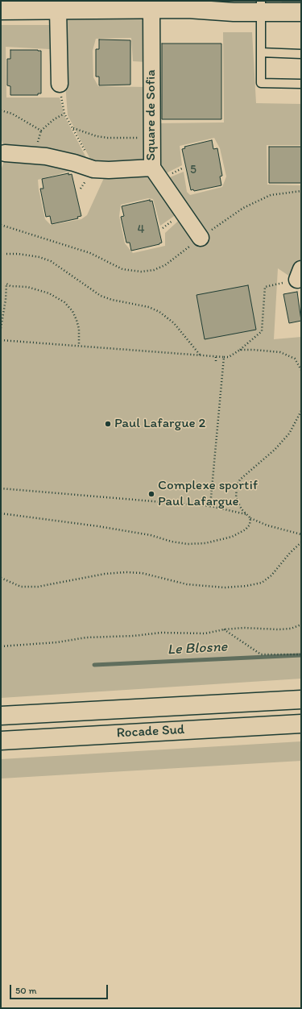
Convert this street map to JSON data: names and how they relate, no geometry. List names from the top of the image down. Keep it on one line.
{"streets":{"main road":["Rocade Sud"],"street":["Square de Sofia"]},"water":["Le Blosne"],"places":["Paul Lafargue 2","Complexe sportif Paul Lafargue"],"house_numbers":["5","4"],"scale_bar":"50 m"}
